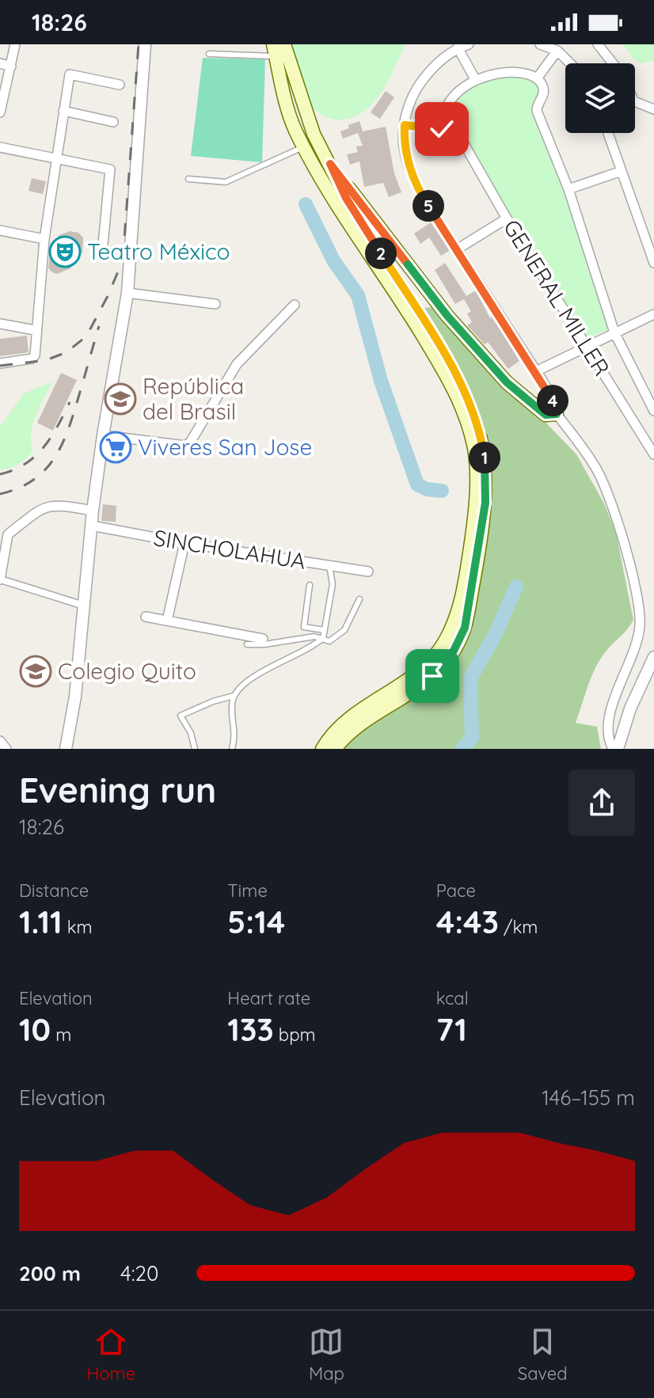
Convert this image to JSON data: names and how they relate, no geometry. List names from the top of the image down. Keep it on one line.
{"streets":{"street":["GENERAL MILLER","SINCHOLAHUA"]},"places":{"theatre":["Teatro México"],"school or university":["República del Brasil","Colegio Quito"],"supermarket":["Viveres San Jose"]},"page":{"status":"18:26","pins":["5","2","4","1"],"heading":["Evening run","18:26"],"stats":[["Distance","1.11 km"],["Time","5:14"],["Pace","4:43 /km"],["Elevation","10 m"],["Heart rate","133 bpm"],["kcal","71"]],"chart":["Elevation","146–155 m"],"list":[{"name":"200 m","note":"4:20"}],"tabs":["Home","Map","Saved"]}}
